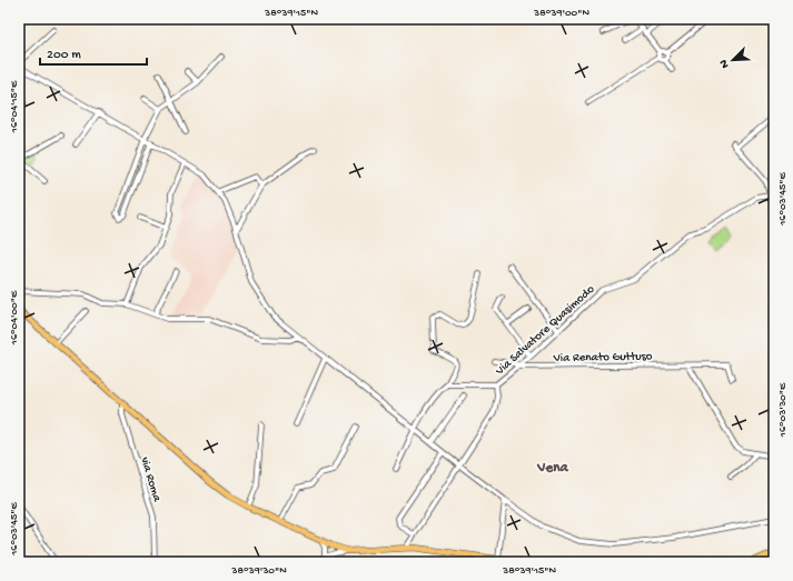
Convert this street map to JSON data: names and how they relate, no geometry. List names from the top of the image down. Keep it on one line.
{"streets":{"street":["Via Salvatore Quasimodo","Via Renato Guttuso","via Roma"]},"crossings":[["Via Salvatore Quasimodo","Via Renato Guttuso"]],"districts":["Vena"],"scale_bar":"200 m","north":"bottom left","coordinates":["38°39'15\"N","38°39'00\"N","16°04'15\"E","16°03'45\"E","16°04'00\"E","16°03'30\"E","38°39'30\"N"]}
